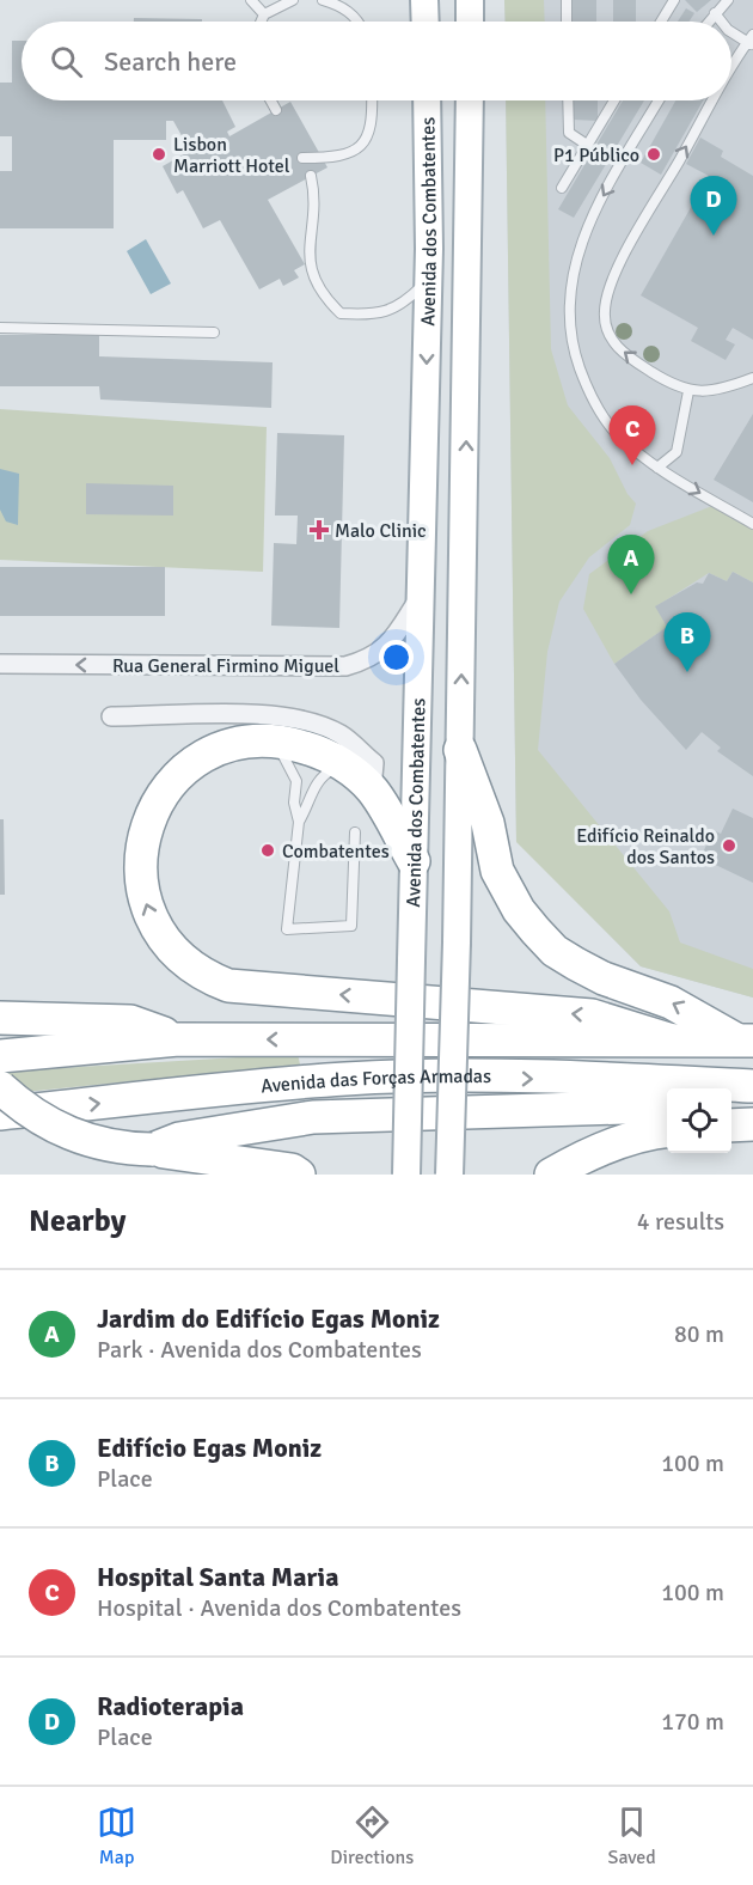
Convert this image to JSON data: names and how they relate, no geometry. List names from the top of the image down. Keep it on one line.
{"streets":{"highway":["Avenida das Forças Armadas"],"main road":["Avenida dos Combatentes"],"street":["Rua General Firmino Miguel"]},"crossings":[["Avenida dos Combatentes","Rua General Firmino Miguel"]],"one_way":["Rua General Firmino Miguel"],"places":{"other":["Lisbon Marriott Hotel","P1 Público","Edifício Reinaldo dos Santos","Combatentes"],"health":["Malo Clinic"]},"page":{"search":"Search here","pins":["D","C","A","B"],"heading":["Nearby","4 results"],"list":[{"mark":"A","name":"Jardim do Edifício Egas Moniz","note":"Park · Avenida dos Combatentes","value":"80 m"},{"mark":"B","name":"Edifício Egas Moniz","note":"Place","value":"100 m"},{"mark":"C","name":"Hospital Santa Maria","note":"Hospital · Avenida dos Combatentes","value":"100 m"},{"mark":"D","name":"Radioterapia","note":"Place","value":"170 m"}],"nav":["Map","Directions","Saved"]}}
